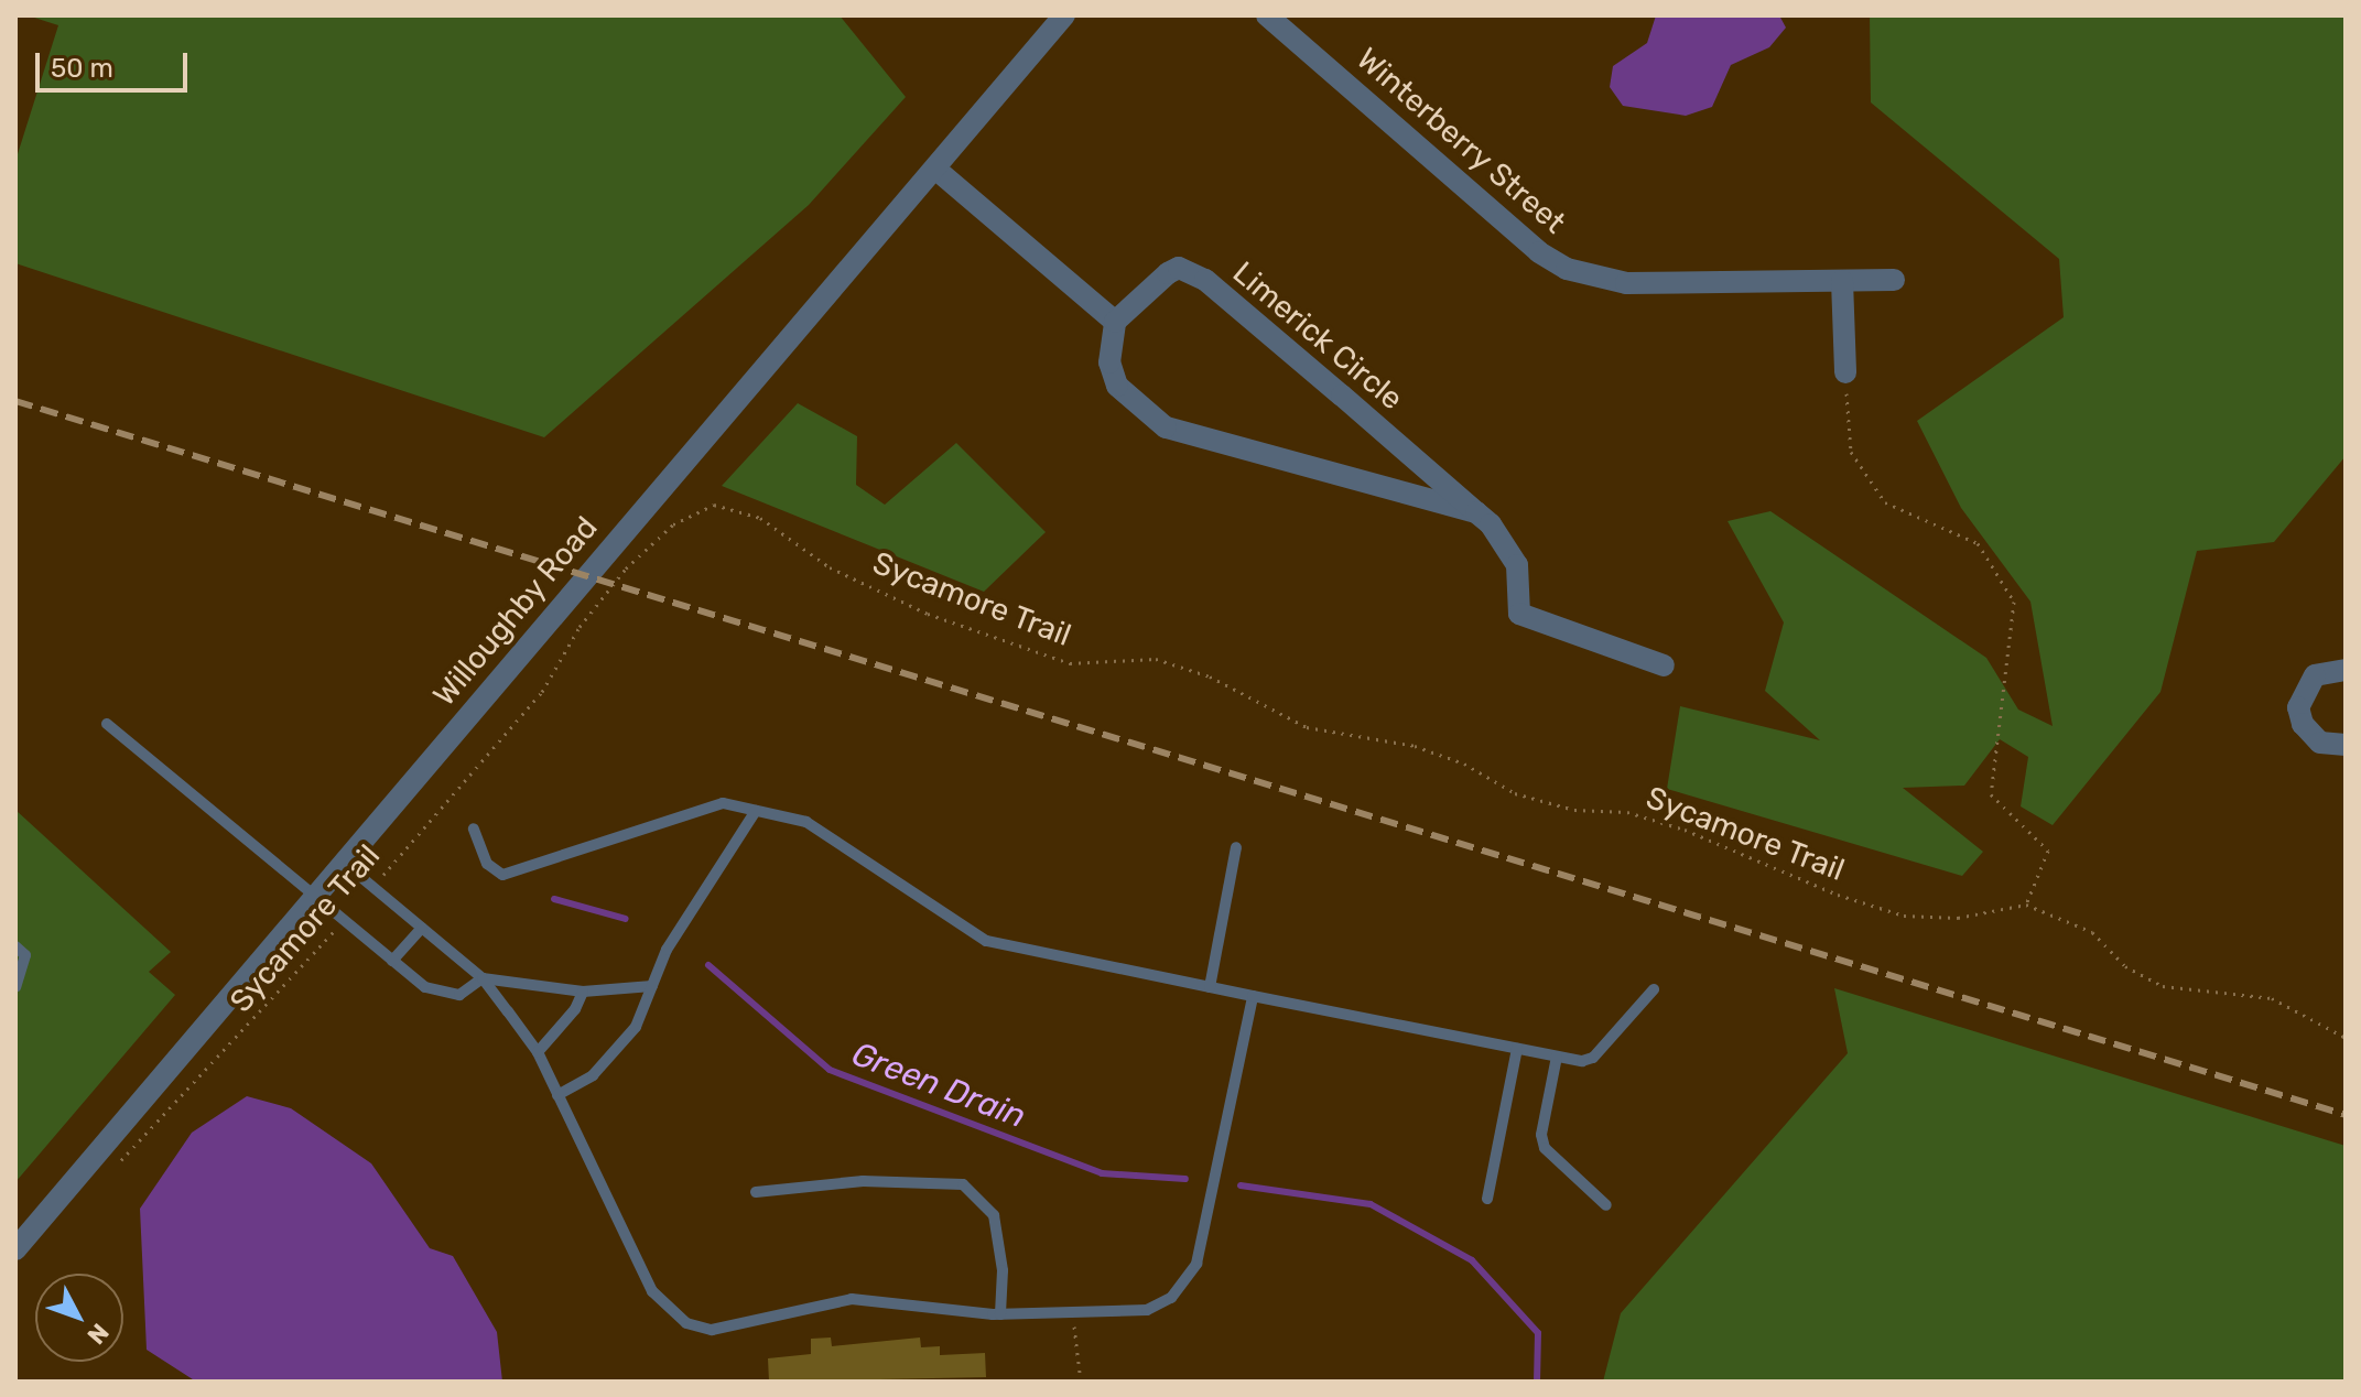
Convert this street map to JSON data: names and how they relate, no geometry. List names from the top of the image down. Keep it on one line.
{"streets":{"street":["Winterberry Street","Limerick Circle","Willoughby Road"],"path":["Sycamore Trail"]},"water":["Green Drain"],"scale_bar":"50 m","north":"bottom right"}
